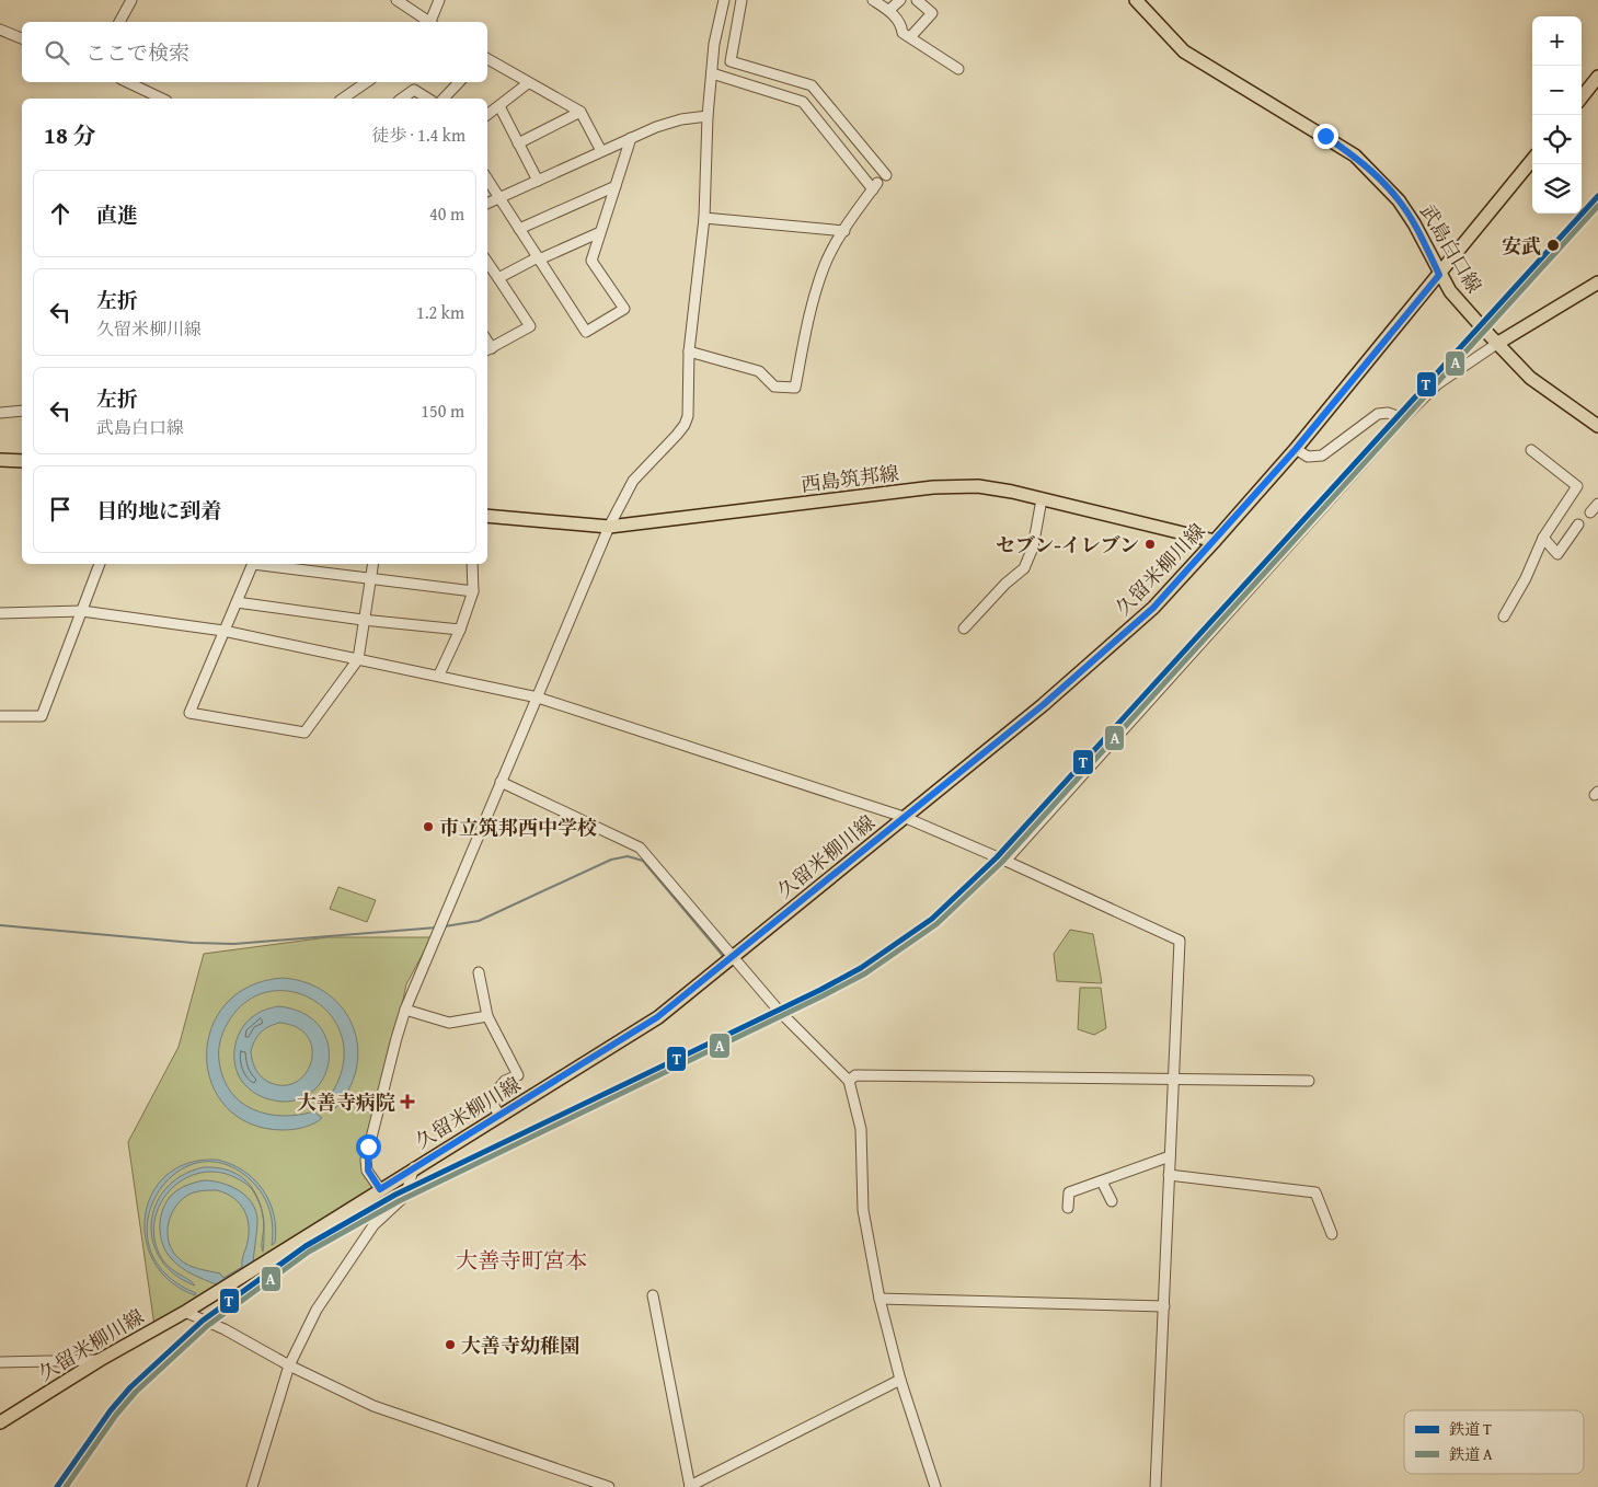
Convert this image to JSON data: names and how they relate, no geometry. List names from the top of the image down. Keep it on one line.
{"streets":{"main road":["武島白口線","西島筑邦線","久留米柳川線"]},"crossings":[["武島白口線","久留米柳川線"],["西島筑邦線","久留米柳川線"]],"districts":["大善寺町宮本"],"places":{"other":["安武","セブン-イレブン","市立筑邦西中学校","大善寺幼稚園"],"health":["大善寺病院"]},"lines":["rail line T","rail line A"],"legend":["鉄道 T","鉄道 A"],"page":{"map_buttons":["+","−"],"search":"ここで検索","heading":["18 分","徒歩 · 1.4 km"],"list":[["直進","40 m"],["左折","久留米柳川線","1.2 km"],["左折","武島白口線","150 m"],"目的地に到着"]}}
